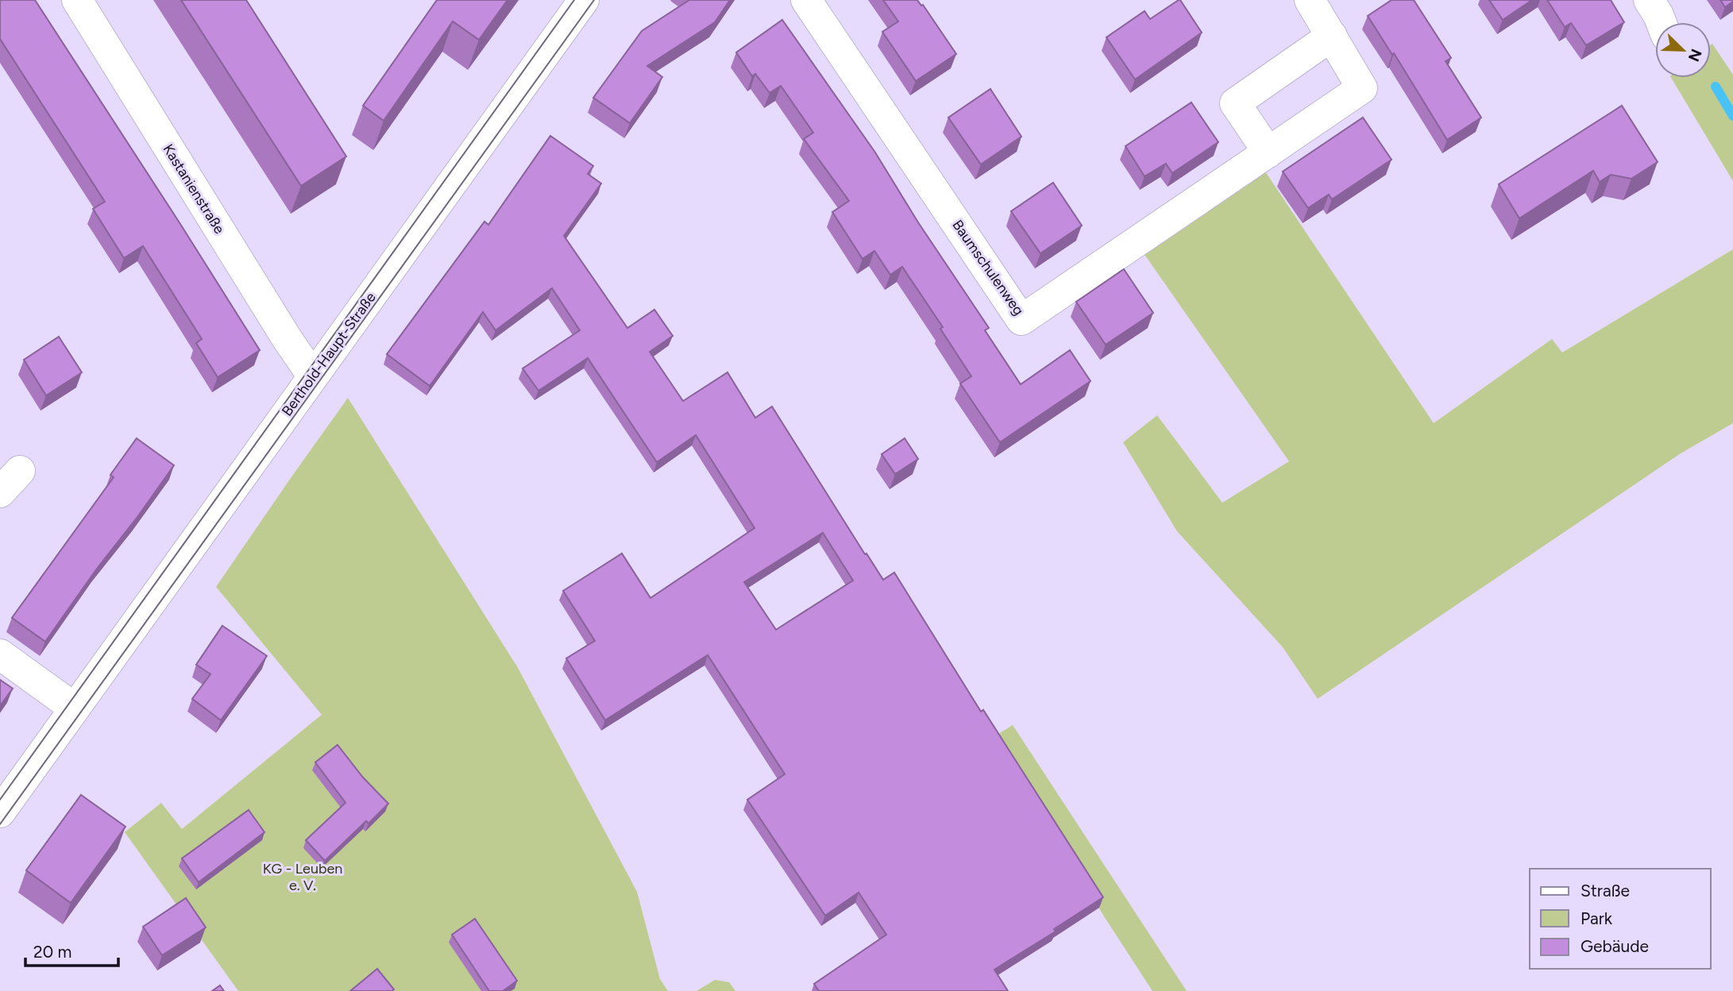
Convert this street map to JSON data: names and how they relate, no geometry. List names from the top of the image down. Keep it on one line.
{"streets":{"street":["Kastanienstraße","Baumschulenweg","Berthold-Haupt-Straße"]},"crossings":[["Kastanienstraße","Berthold-Haupt-Straße"]],"parks":["KG - Leuben e. V."],"legend":["Straße","Park","Gebäude"],"scale_bar":"20 m","north":"bottom right"}
